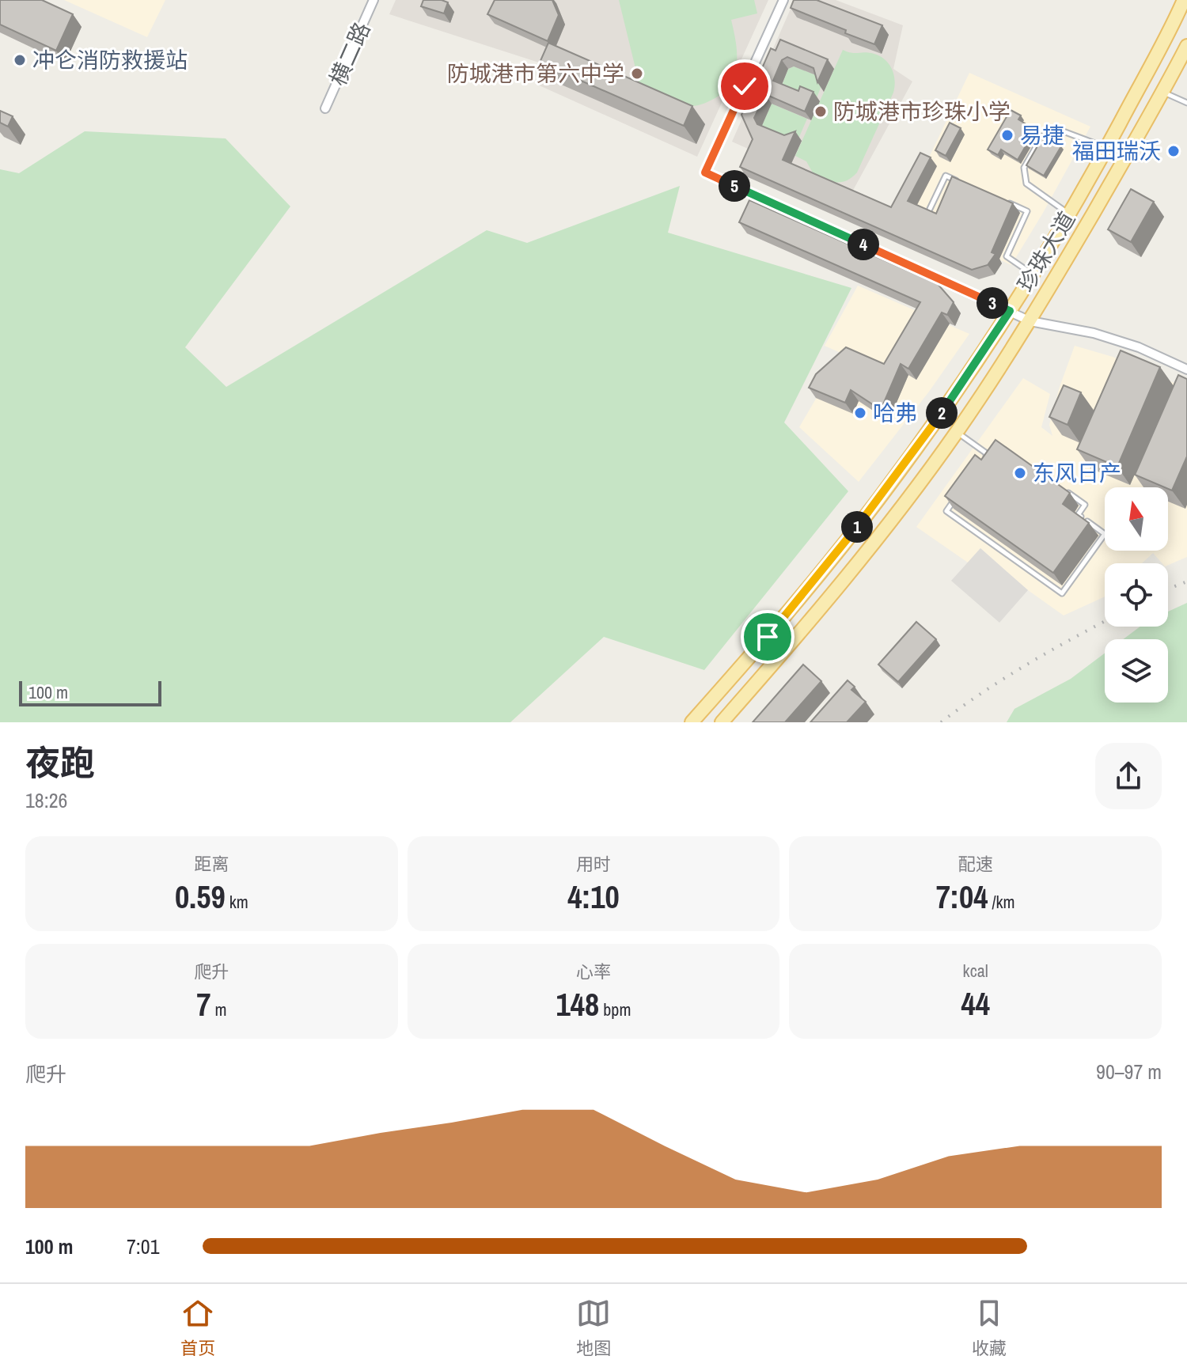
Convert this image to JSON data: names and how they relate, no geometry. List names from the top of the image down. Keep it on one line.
{"streets":{"main road":["珍珠大道"],"street":["横二路"]},"places":["冲仑消防救援站","防城港市第六中学","防城港市珍珠小学","易捷","福田瑞沃","哈弗","东风日产"],"scale_bar":"100 m","north":"top","page":{"pins":["5","4","3","2","1"],"scale":"100 m","heading":["夜跑","18:26"],"stats":[["距离","0.59 km"],["用时","4:10"],["配速","7:04 /km"],["爬升","7 m"],["心率","148 bpm"],["kcal","44"]],"chart":["爬升","90–97 m"],"list":[{"name":"100 m","note":"7:01"}],"tabs":["首页","地图","收藏"]}}
